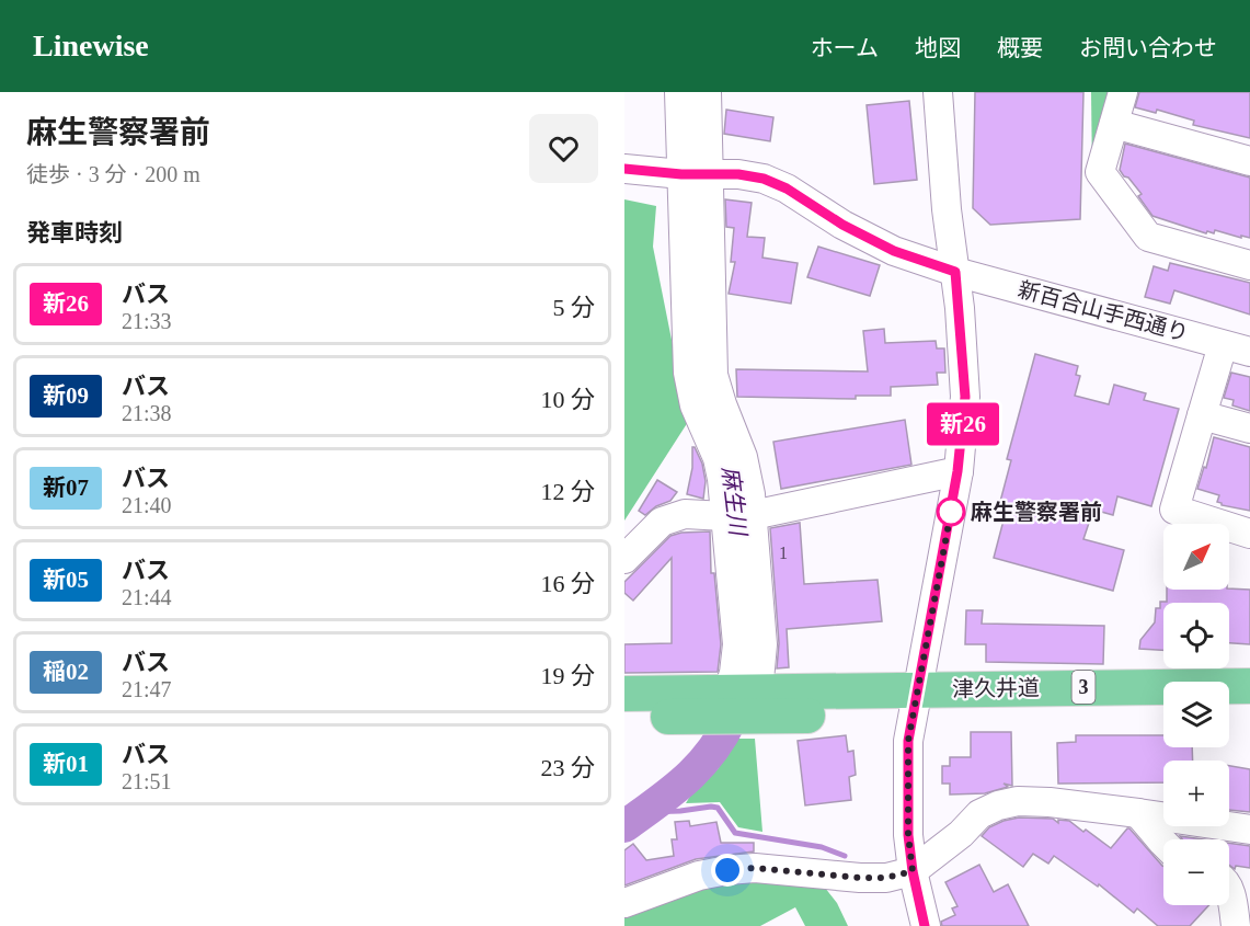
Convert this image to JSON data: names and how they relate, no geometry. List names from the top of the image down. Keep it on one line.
{"streets":{"main road":["3","津久井道"],"street":["新百合山手西通り"]},"water":["麻生川"],"places":["麻生警察署前"],"lines":["bus line 新26"],"house_numbers":["1"],"north":"top right","page":{"header":"Linewise","nav":["ホーム","地図","概要","お問い合わせ"],"heading":[["麻生警察署前","徒歩 · 3 分 · 200 m"],"発車時刻"],"on_map":"新26","list":[{"mark":"新26","name":"バス","note":"21:33","value":"5 分"},{"mark":"新09","name":"バス","note":"21:38","value":"10 分"},{"mark":"新07","name":"バス","note":"21:40","value":"12 分"},{"mark":"新05","name":"バス","note":"21:44","value":"16 分"},{"mark":"稲02","name":"バス","note":"21:47","value":"19 分"},{"mark":"新01","name":"バス","note":"21:51","value":"23 分"}],"map_buttons":["+","−"]}}
